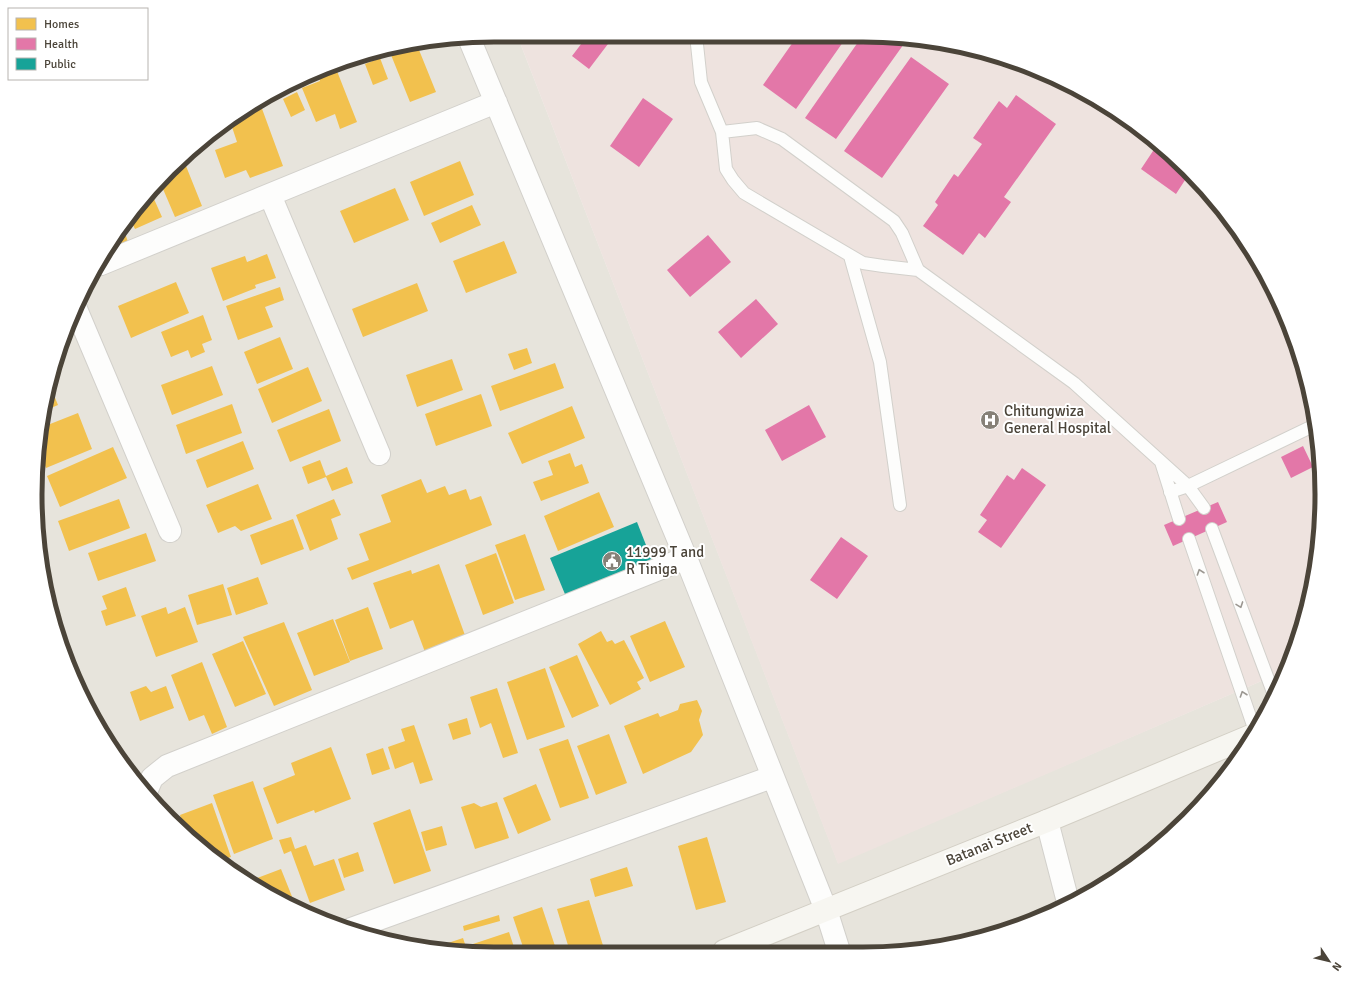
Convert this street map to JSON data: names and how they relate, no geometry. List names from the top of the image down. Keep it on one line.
{"streets":{"street":["Batanai Street"]},"places":{"hospital":["Chitungwiza General Hospital"],"public building":["11999 T and R Tiniga"]},"legend":["Homes","Health","Public"],"north":"bottom right"}
